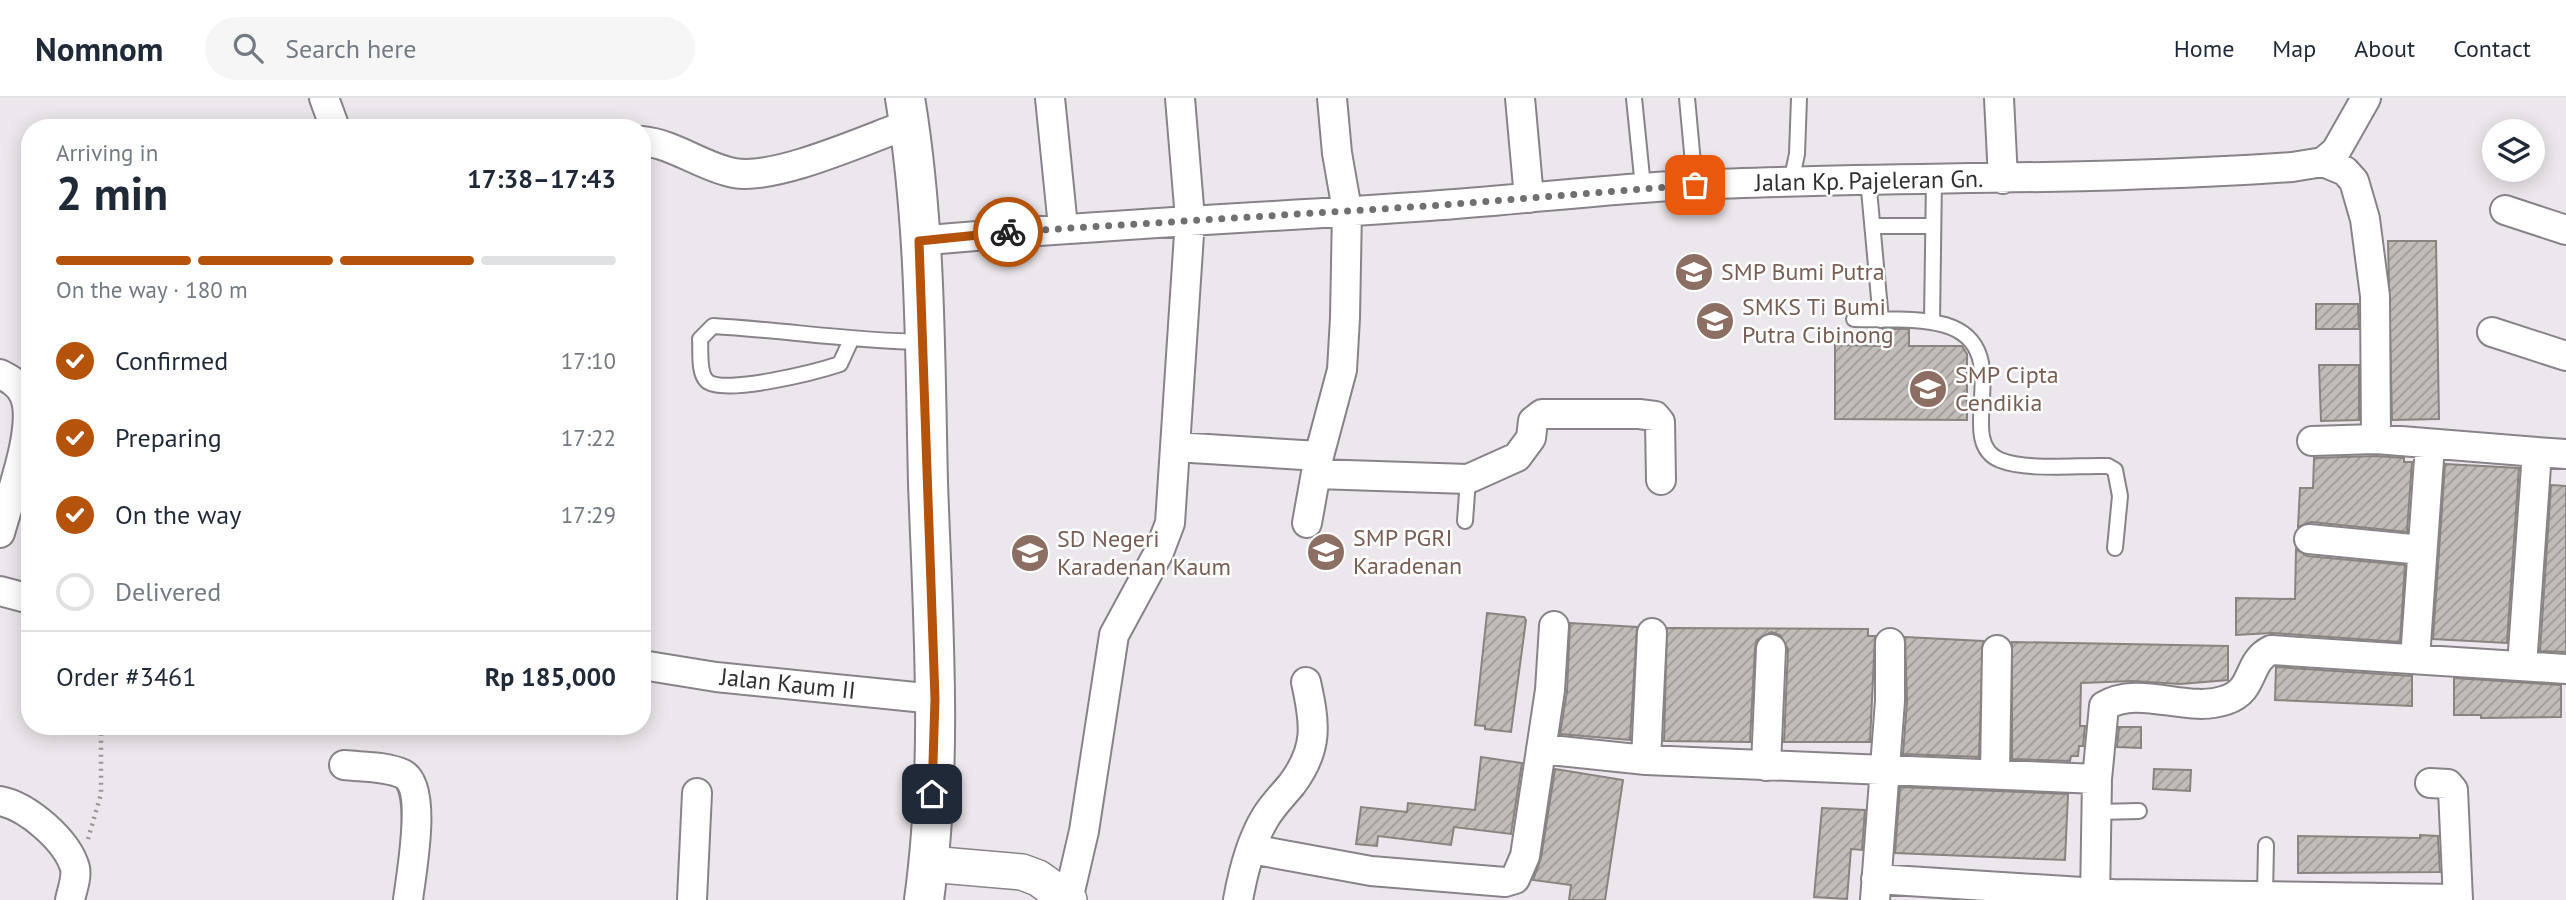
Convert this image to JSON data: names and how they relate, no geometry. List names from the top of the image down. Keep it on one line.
{"streets":{"street":["Jalan Kp. Pajeleran Gn.","Jalan Kaum II"]},"places":{"school or university":["SMP Bumi Putra","SMKS Ti Bumi Putra Cibinong","SMP Cipta Cendikia","SMP PGRI Karadenan","SD Negeri Karadenan Kaum"]},"page":{"header":"Nomnom","search":"Search here","nav":["Home","Map","About","Contact"],"heading":["2 min","Arriving in","17:38–17:43"],"panel":["Order #3461","Rp 185,000"],"bar":"On the way · 180 m","list":[["Confirmed","17:10"],["Preparing","17:22"],["On the way","17:29"],"Delivered"]}}
